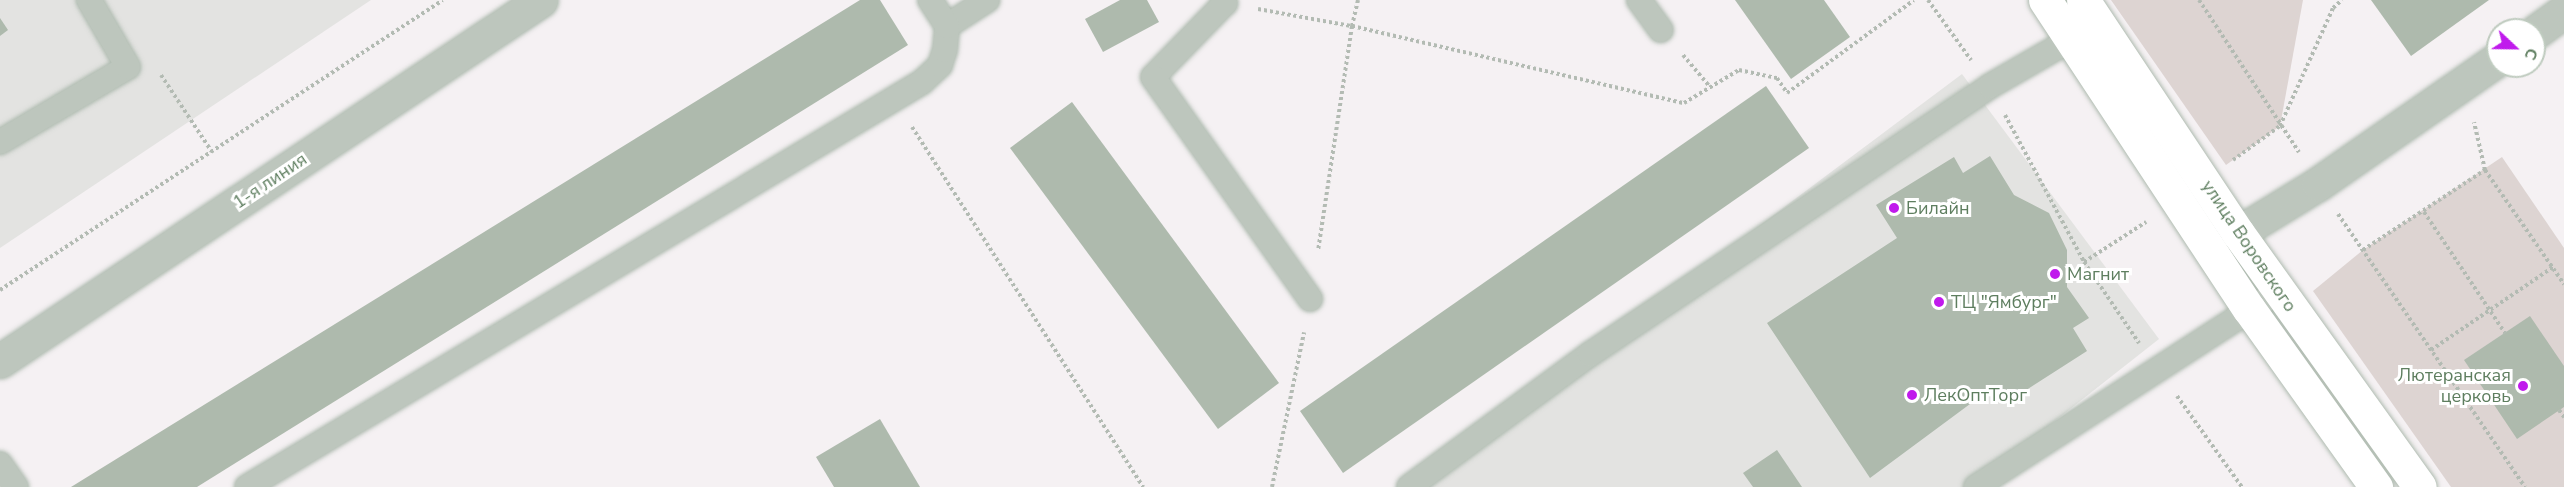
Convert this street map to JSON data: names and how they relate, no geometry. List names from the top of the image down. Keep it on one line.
{"streets":{"street":["1-я линия","улица Воровского"]},"places":["Билайн","Магнит","ТЦ \"Ямбург\"","Лютеранская церковь","ЛекОптТорг"],"north":"right"}
